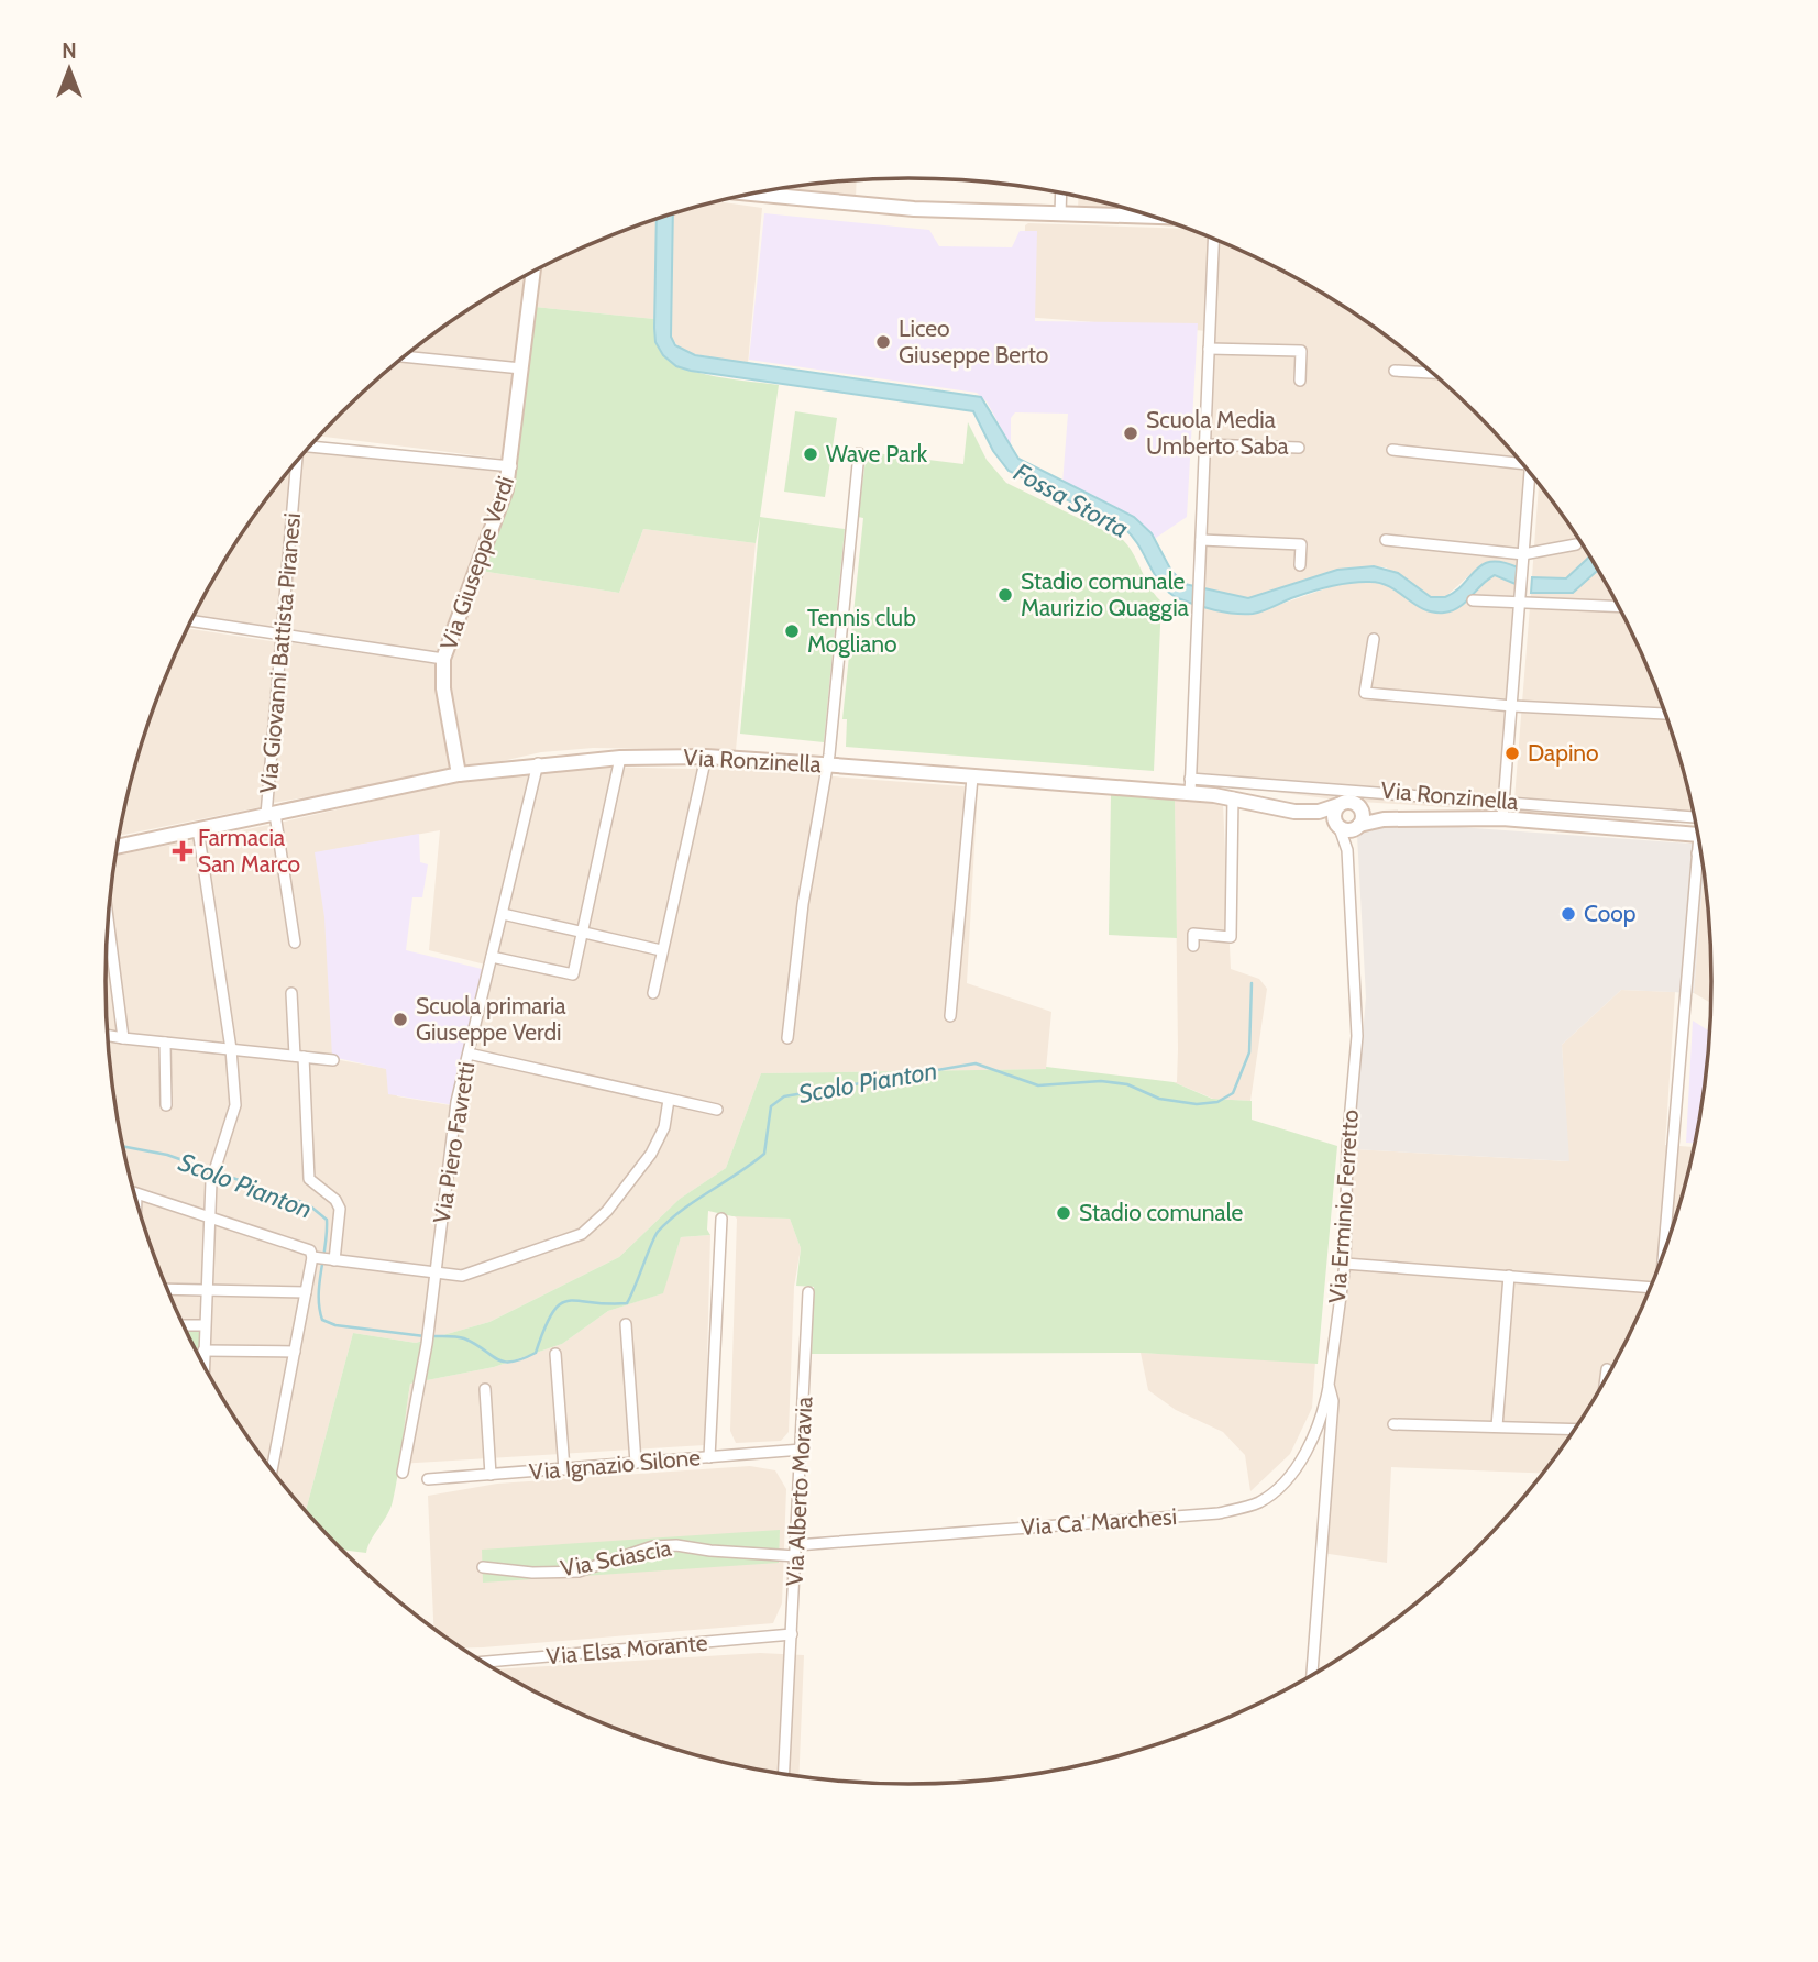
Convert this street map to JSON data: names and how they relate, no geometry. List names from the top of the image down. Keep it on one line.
{"streets":{"street":["Via Giuseppe Verdi","Via Giovanni Battista Piranesi","Via Ronzinella","Via Piero Favretti","Via Erminio Ferretto","Via Ignazio Silone","Via Alberto Moravia","Via Ca' Marchesi","Via Sciascia","Via Elsa Morante"]},"crossings":[["Via Giuseppe Verdi","Via Ronzinella"],["Via Giovanni Battista Piranesi","Via Ronzinella"],["Via Ronzinella","Via Piero Favretti"],["Via Ronzinella","Via Erminio Ferretto"],["Via Erminio Ferretto","Via Ca' Marchesi"],["Via Ignazio Silone","Via Alberto Moravia"],["Via Alberto Moravia","Via Ca' Marchesi"],["Via Alberto Moravia","Via Sciascia"],["Via Alberto Moravia","Via Elsa Morante"]],"water":["Fossa Storta","Scolo Pianton"],"places":{"other":["Liceo Giuseppe Berto","Scuola Media Umberto Saba","Wave Park","Stadio comunale Maurizio Quaggia","Tennis club Mogliano","Dapino","Coop","Scuola primaria Giuseppe Verdi","Stadio comunale"],"health":["Farmacia San Marco"]},"north":"top"}
